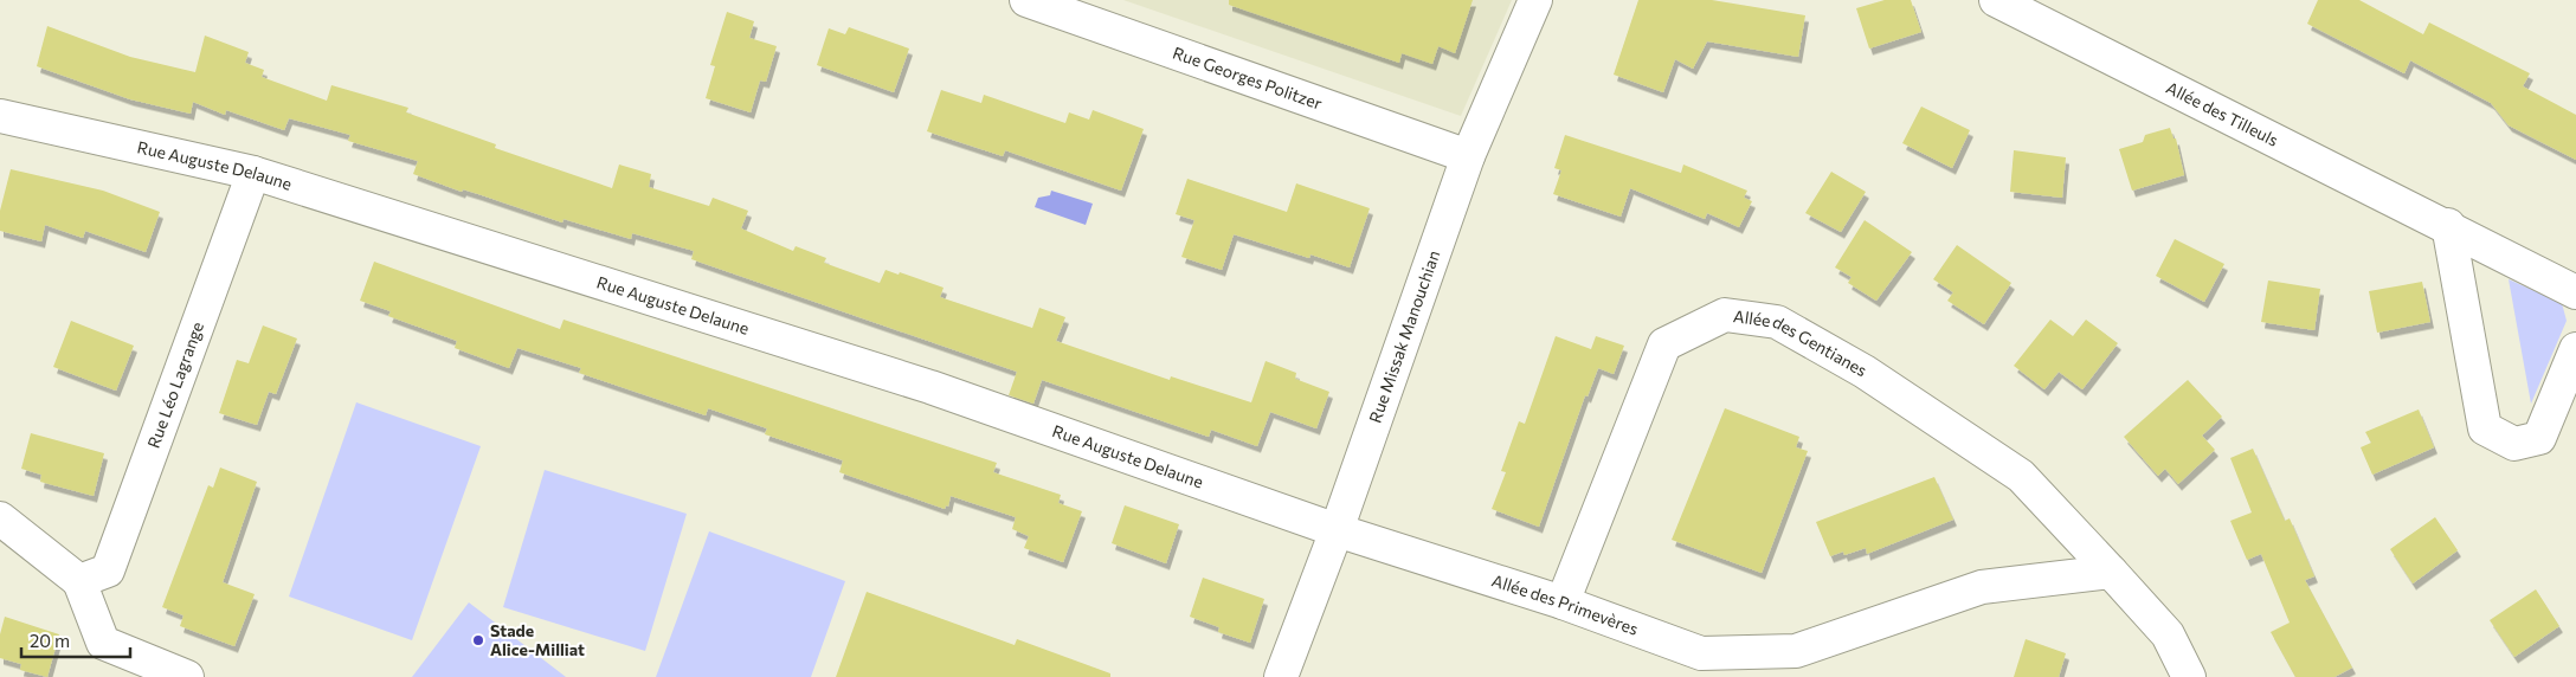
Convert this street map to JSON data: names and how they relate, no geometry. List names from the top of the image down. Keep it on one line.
{"streets":{"street":["Rue Georges Politzer","Allée des Tilleuls","Rue Auguste Delaune","Rue Missak Manouchian","Allée des Gentianes","Rue Léo Lagrange","Allée des Primevères"]},"crossings":[["Rue Georges Politzer","Rue Missak Manouchian"],["Rue Auguste Delaune","Rue Missak Manouchian"],["Rue Auguste Delaune","Rue Léo Lagrange"],["Rue Auguste Delaune","Allée des Primevères"],["Rue Missak Manouchian","Allée des Primevères"],["Allée des Gentianes","Allée des Primevères"]],"places":["Stade Alice-Milliat"],"scale_bar":"20 m"}
